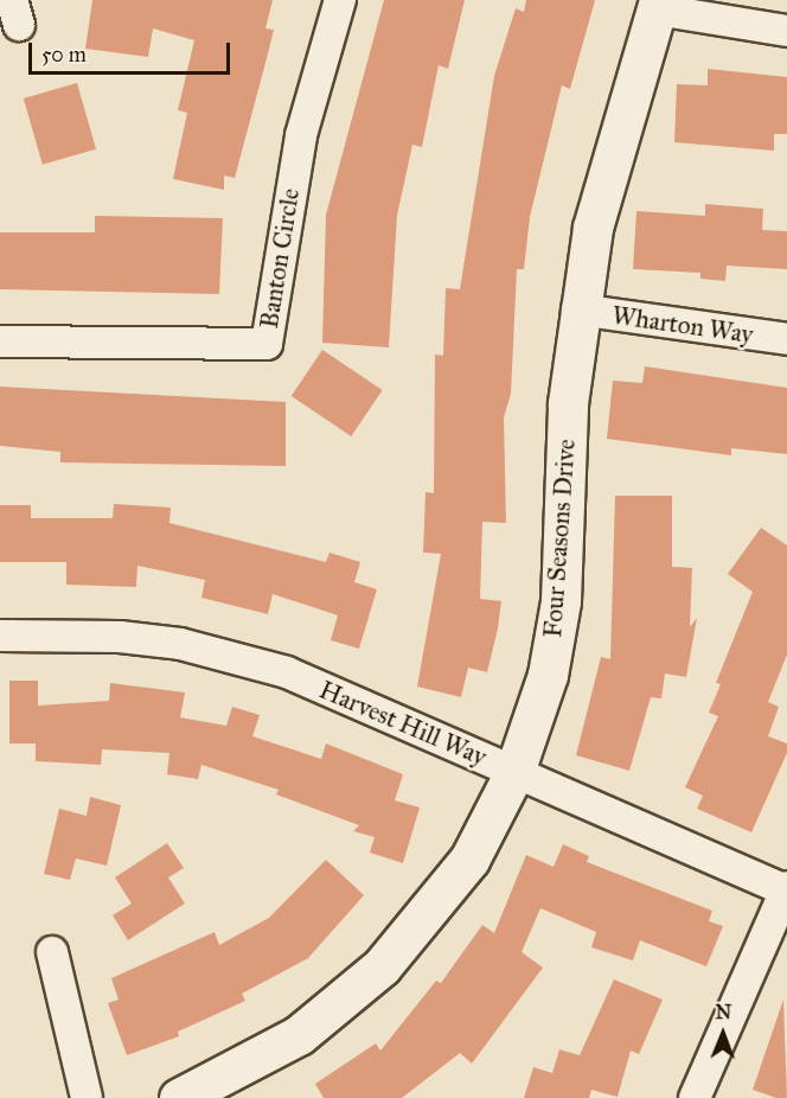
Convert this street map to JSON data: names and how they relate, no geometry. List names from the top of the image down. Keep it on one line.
{"streets":{"street":["Banton Circle","Wharton Way","Four Seasons Drive","Harvest Hill Way"]},"crossings":[["Wharton Way","Four Seasons Drive"],["Four Seasons Drive","Harvest Hill Way"]],"scale_bar":"50 m","north":"top"}
